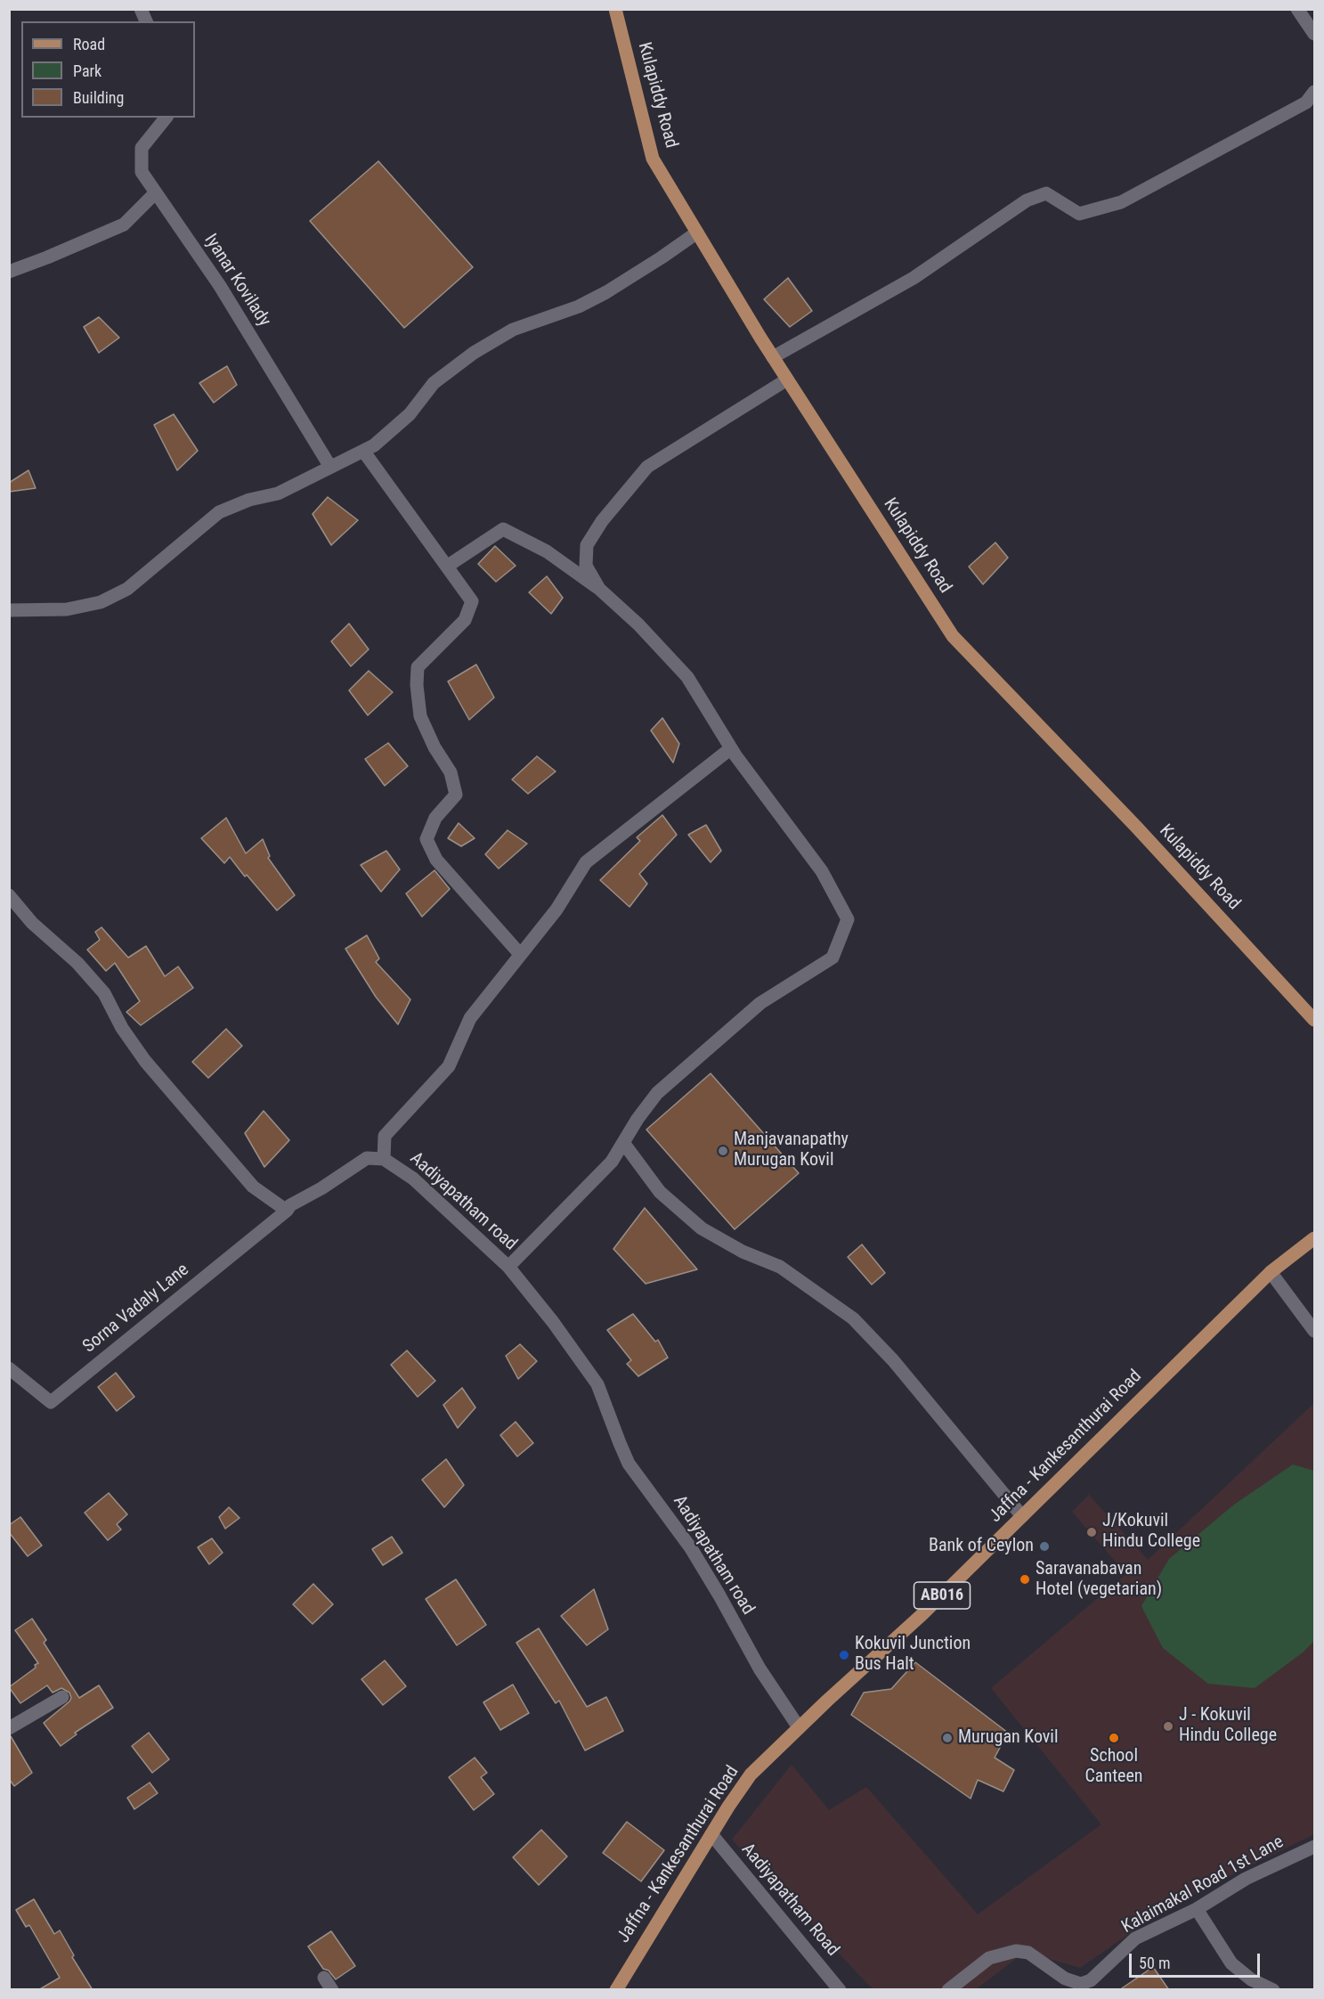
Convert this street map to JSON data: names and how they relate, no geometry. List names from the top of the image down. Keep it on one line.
{"streets":{"main road":["Kulapiddy Road","Jaffna - Kankesanthurai Road","AB016"],"street":["Iyanar Kovilady","Aadiyapatham road","Sorna Vadaly Lane","Kalaimakal Road 1st Lane","Aadiyapatham Road"]},"crossings":[["Aadiyapatham road","Sorna Vadaly Lane"],["Aadiyapatham road","Jaffna - Kankesanthurai Road"],["Jaffna - Kankesanthurai Road","Aadiyapatham Road"]],"places":["Manjavanapathy Murugan Kovil","J/Kokuvil Hindu College","Bank of Ceylon","Saravanabavan Hotel (vegetarian)","Kokuvil Junction Bus Halt","J - Kokuvil Hindu College","Murugan Kovil","School Canteen"],"legend":["Road","Park","Building"],"scale_bar":"50 m"}
